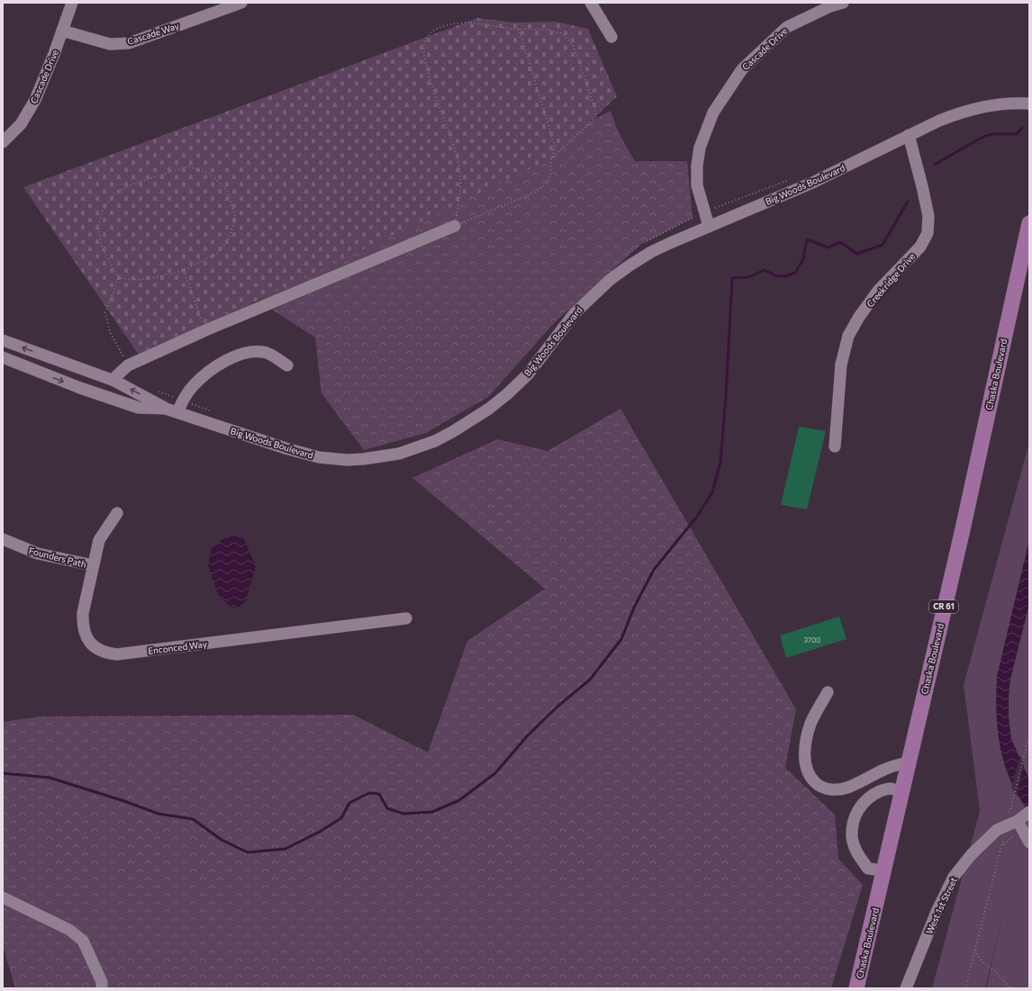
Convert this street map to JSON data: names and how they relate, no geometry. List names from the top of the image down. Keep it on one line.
{"streets":{"main road":["Chaska Boulevard","CR 61"],"street":["Cascade Way","Cascade Drive","Big Woods Boulevard","Creekridge Drive","Founders Path","Enconced Way","West 1st Street"]},"crossings":[["Cascade Way","Cascade Drive"],["Cascade Drive","Big Woods Boulevard"],["Big Woods Boulevard","Creekridge Drive"],["Founders Path","Enconced Way"]],"house_numbers":["3700"]}
